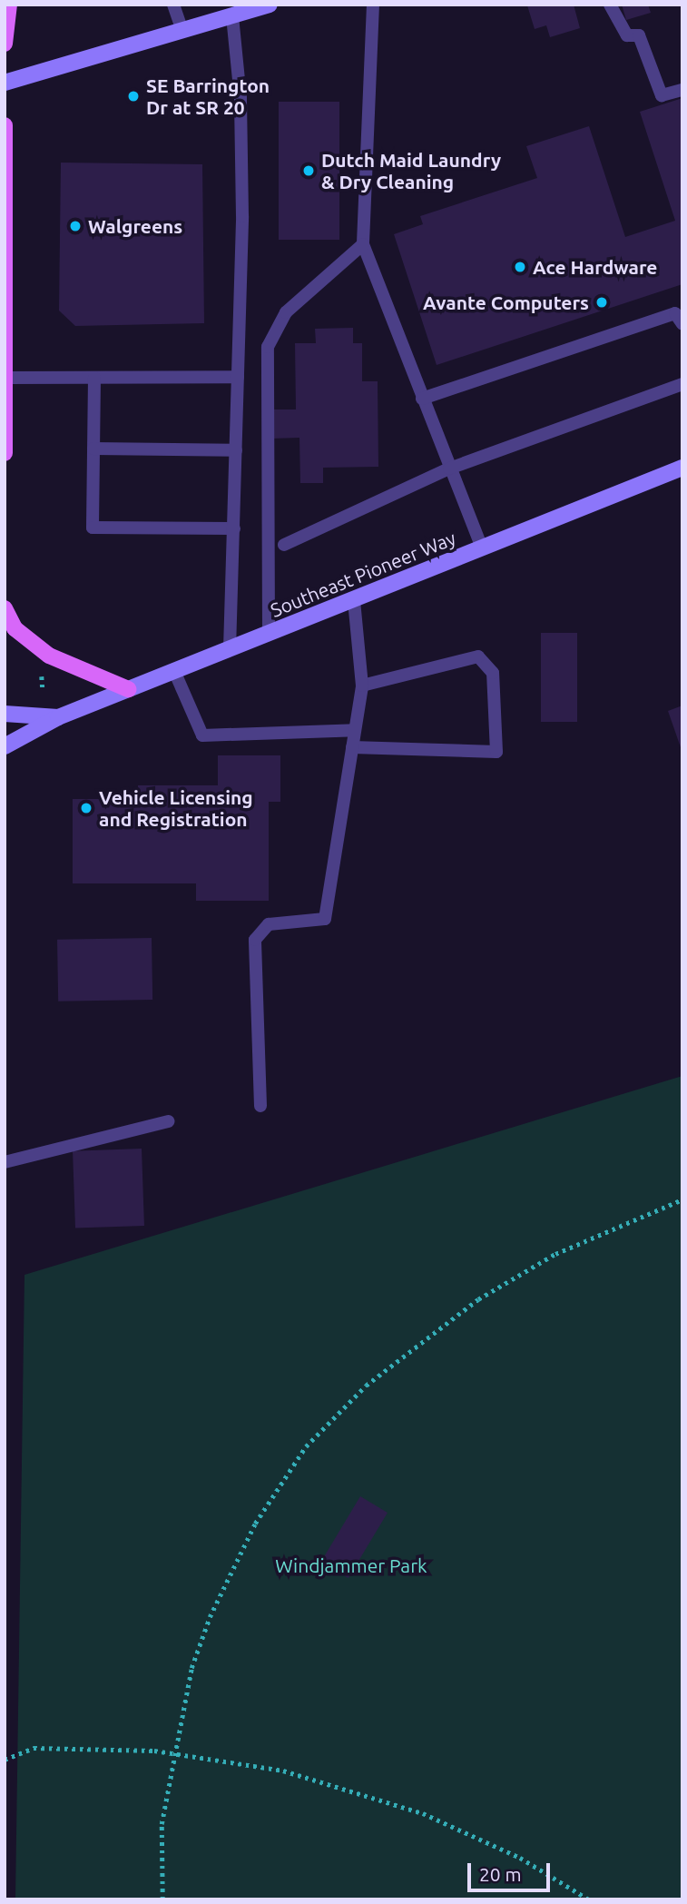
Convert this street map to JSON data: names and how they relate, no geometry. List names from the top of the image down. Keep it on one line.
{"streets":{"main road":["Southeast Pioneer Way"]},"parks":["Windjammer Park"],"places":["SE Barrington Dr at SR 20","Dutch Maid Laundry & Dry Cleaning","Walgreens","Ace Hardware","Avante Computers","Vehicle Licensing and Registration"],"scale_bar":"20 m"}
